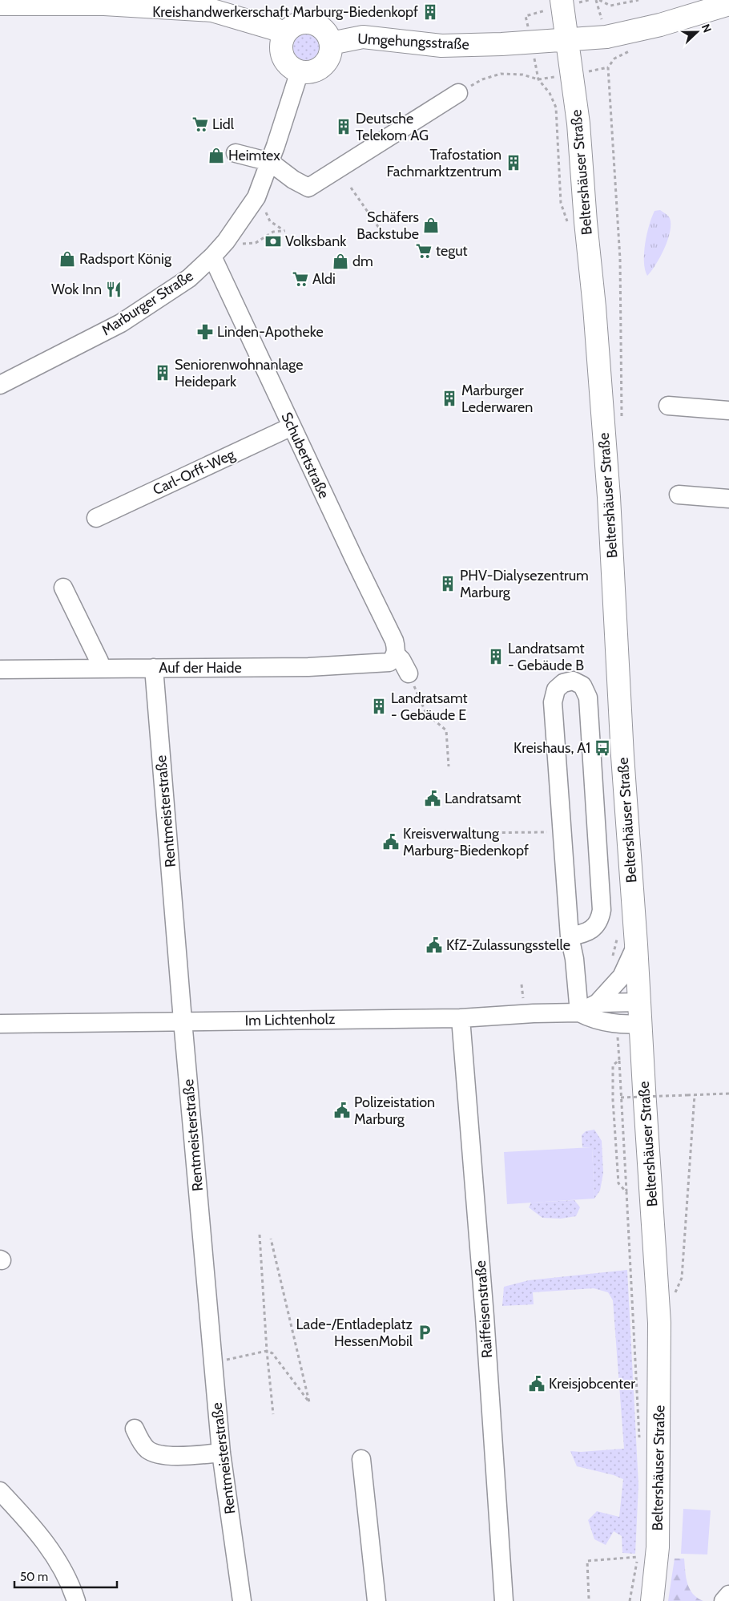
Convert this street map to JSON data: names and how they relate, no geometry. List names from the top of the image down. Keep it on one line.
{"streets":{"main road":["Umgehungsstraße","Beltershäuser Straße"],"street":["Marburger Straße","Schubertstraße","Carl-Orff-Weg","Auf der Haide","Rentmeisterstraße","Im Lichtenholz","Raiffeisenstraße"]},"crossings":[["Umgehungsstraße","Beltershäuser Straße"],["Umgehungsstraße","Marburger Straße"],["Beltershäuser Straße","Im Lichtenholz"],["Marburger Straße","Schubertstraße"],["Schubertstraße","Carl-Orff-Weg"],["Schubertstraße","Auf der Haide"],["Auf der Haide","Rentmeisterstraße"],["Rentmeisterstraße","Im Lichtenholz"],["Im Lichtenholz","Raiffeisenstraße"]],"places":{"building":["Kreishandwerkerschaft Marburg-Biedenkopf","Deutsche Telekom AG","Trafostation Fachmarktzentrum","Seniorenwohnanlage Heidepark","Marburger Lederwaren","PHV-Dialysezentrum Marburg","Landratsamt - Gebäude B","Landratsamt - Gebäude E"],"supermarket":["Lidl","tegut","Aldi"],"shop":["Heimtex","Schäfers Backstube","Radsport König","dm"],"bank":["Volksbank"],"restaurant":["Wok Inn"],"pharmacy":["Linden-Apotheke"],"bus stop":["Kreishaus, A1"],"public building":["Landratsamt","Kreisverwaltung Marburg-Biedenkopf","KfZ-Zulassungsstelle","Polizeistation Marburg","Kreisjobcenter"],"parking":["Lade-/Entladeplatz HessenMobil"]},"scale_bar":"50 m","north":"right"}
